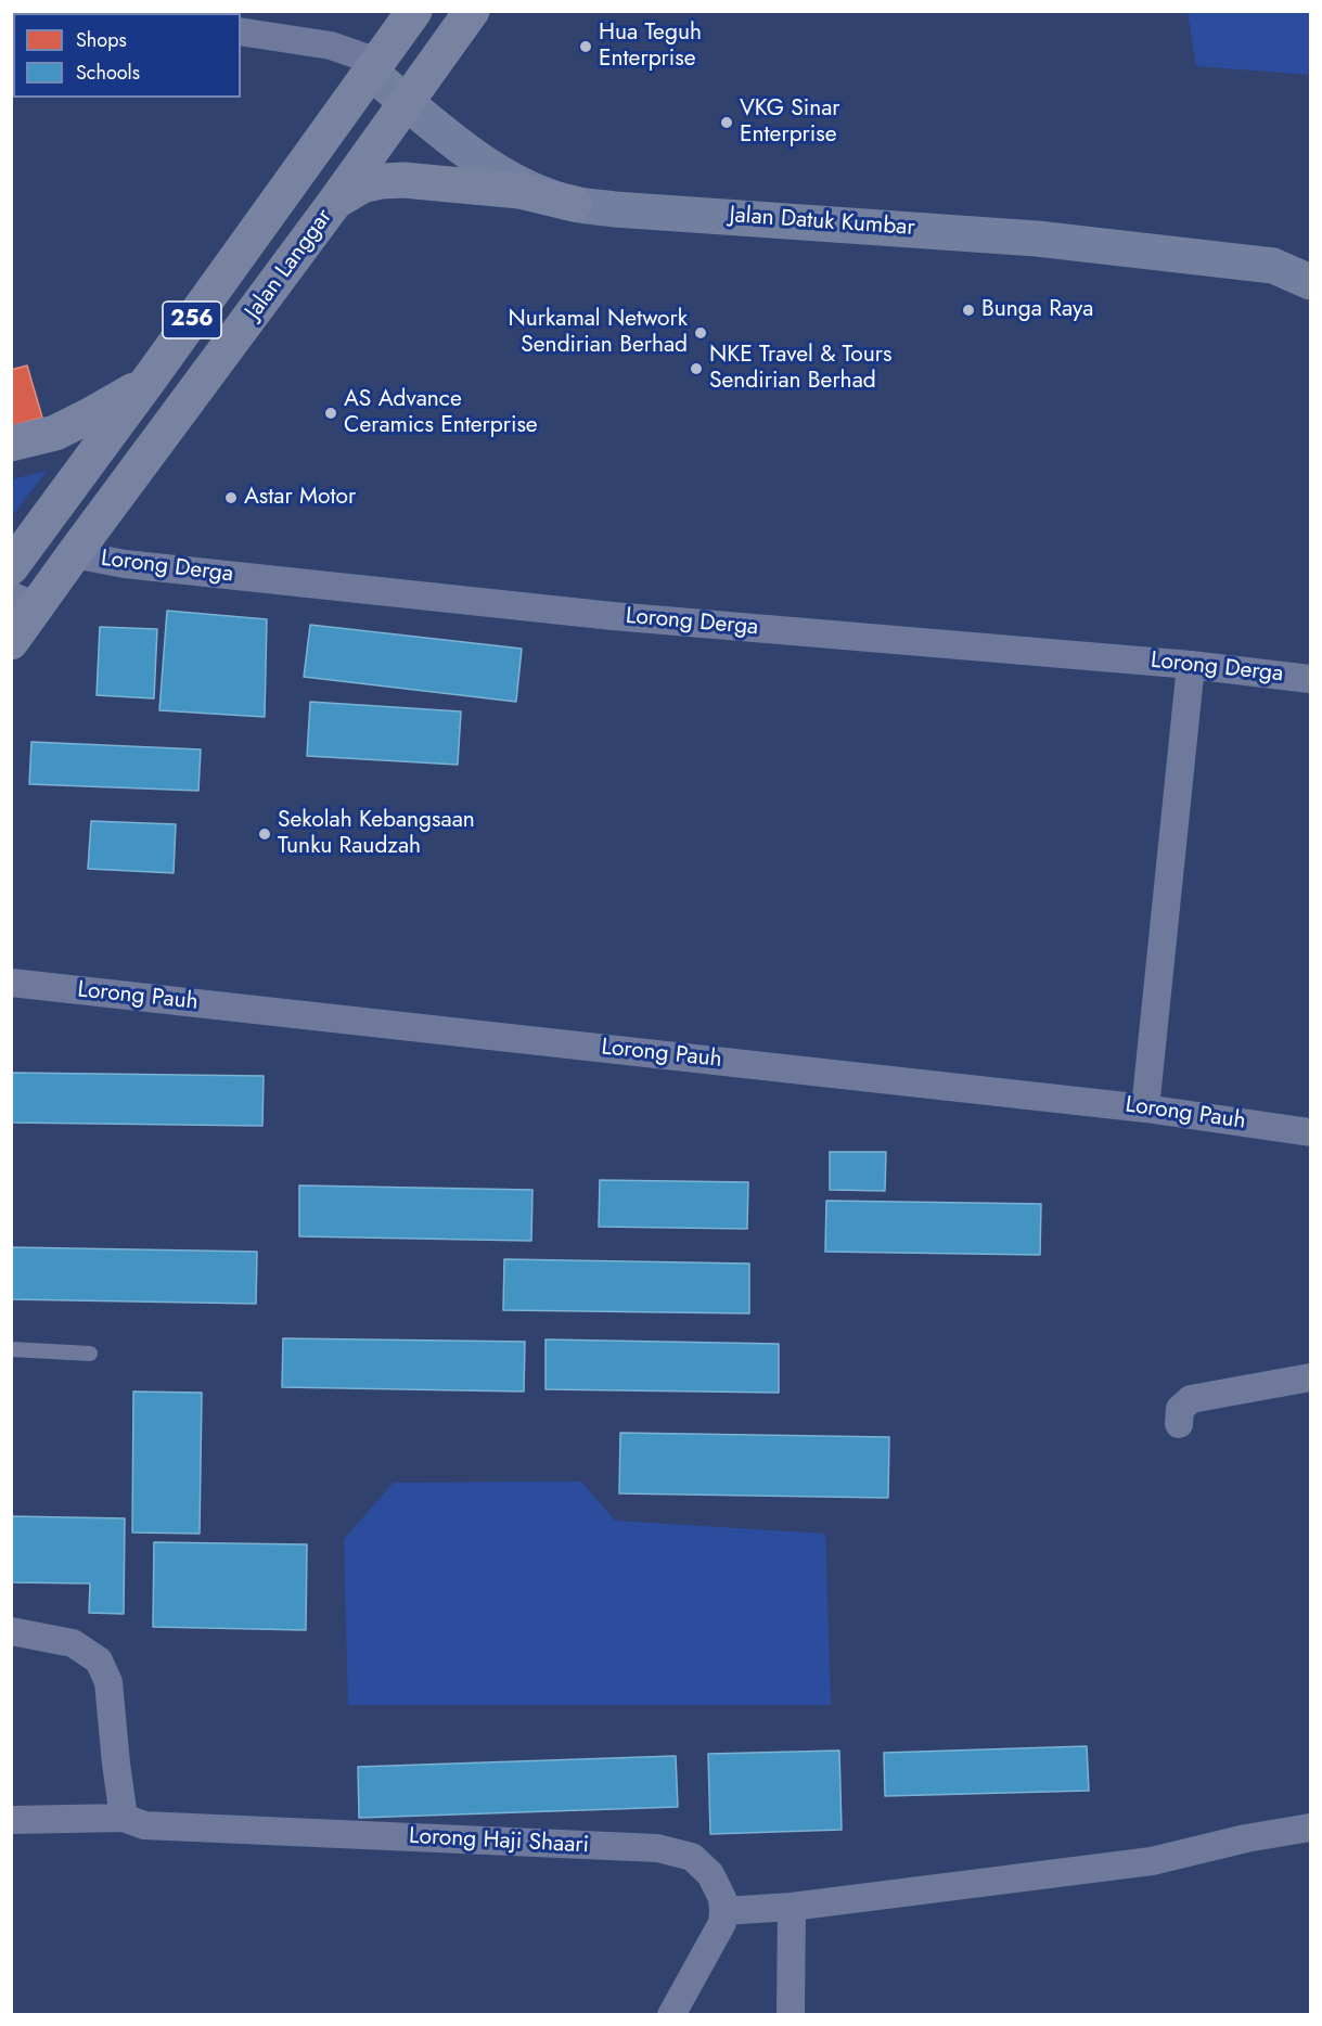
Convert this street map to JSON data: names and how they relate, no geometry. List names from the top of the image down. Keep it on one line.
{"streets":{"main road":["Jalan Datuk Kumbar","Jalan Langgar","256"],"street":["Lorong Derga","Lorong Pauh","Lorong Haji Shaari"]},"crossings":[["Jalan Datuk Kumbar","Jalan Langgar"],["Jalan Langgar","Lorong Derga"]],"places":["Hua Teguh Enterprise","VKG Sinar Enterprise","Bunga Raya","Nurkamal Network Sendirian Berhad","NKE Travel & Tours Sendirian Berhad","AS Advance Ceramics Enterprise","Astar Motor","Sekolah Kebangsaan Tunku Raudzah"],"legend":["Shops","Schools"]}
